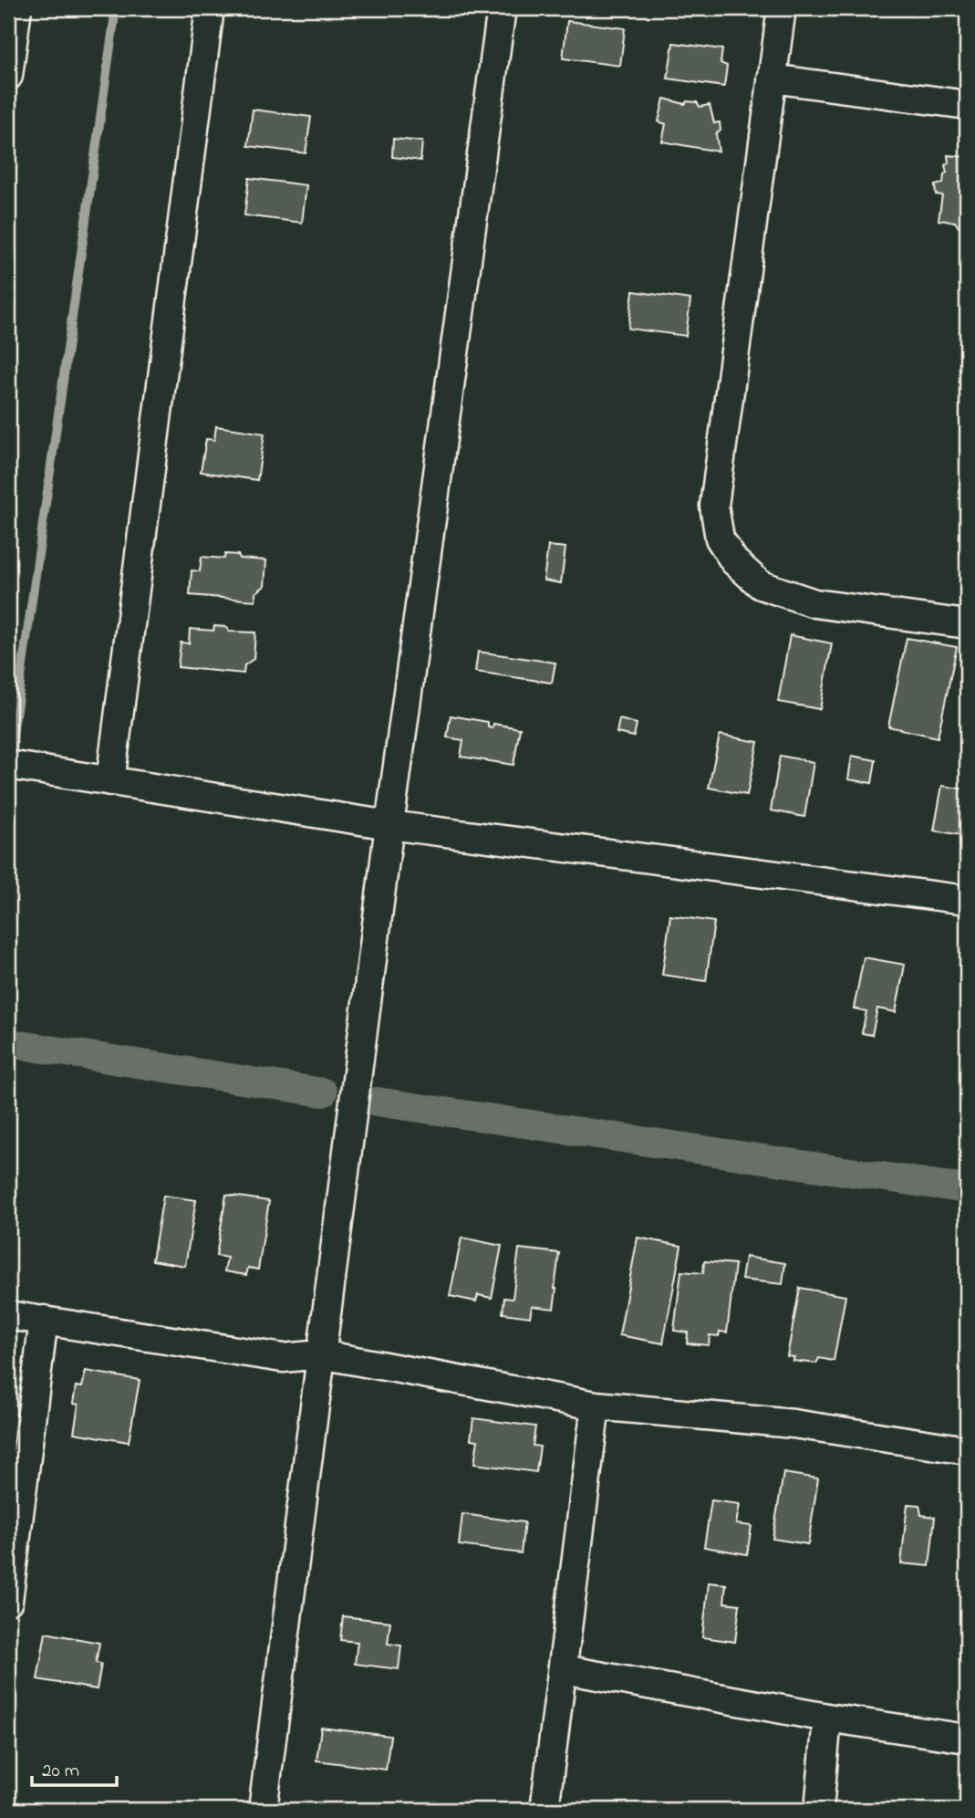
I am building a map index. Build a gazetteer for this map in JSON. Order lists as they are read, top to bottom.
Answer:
{
  "scale_bar": "20 m"
}
